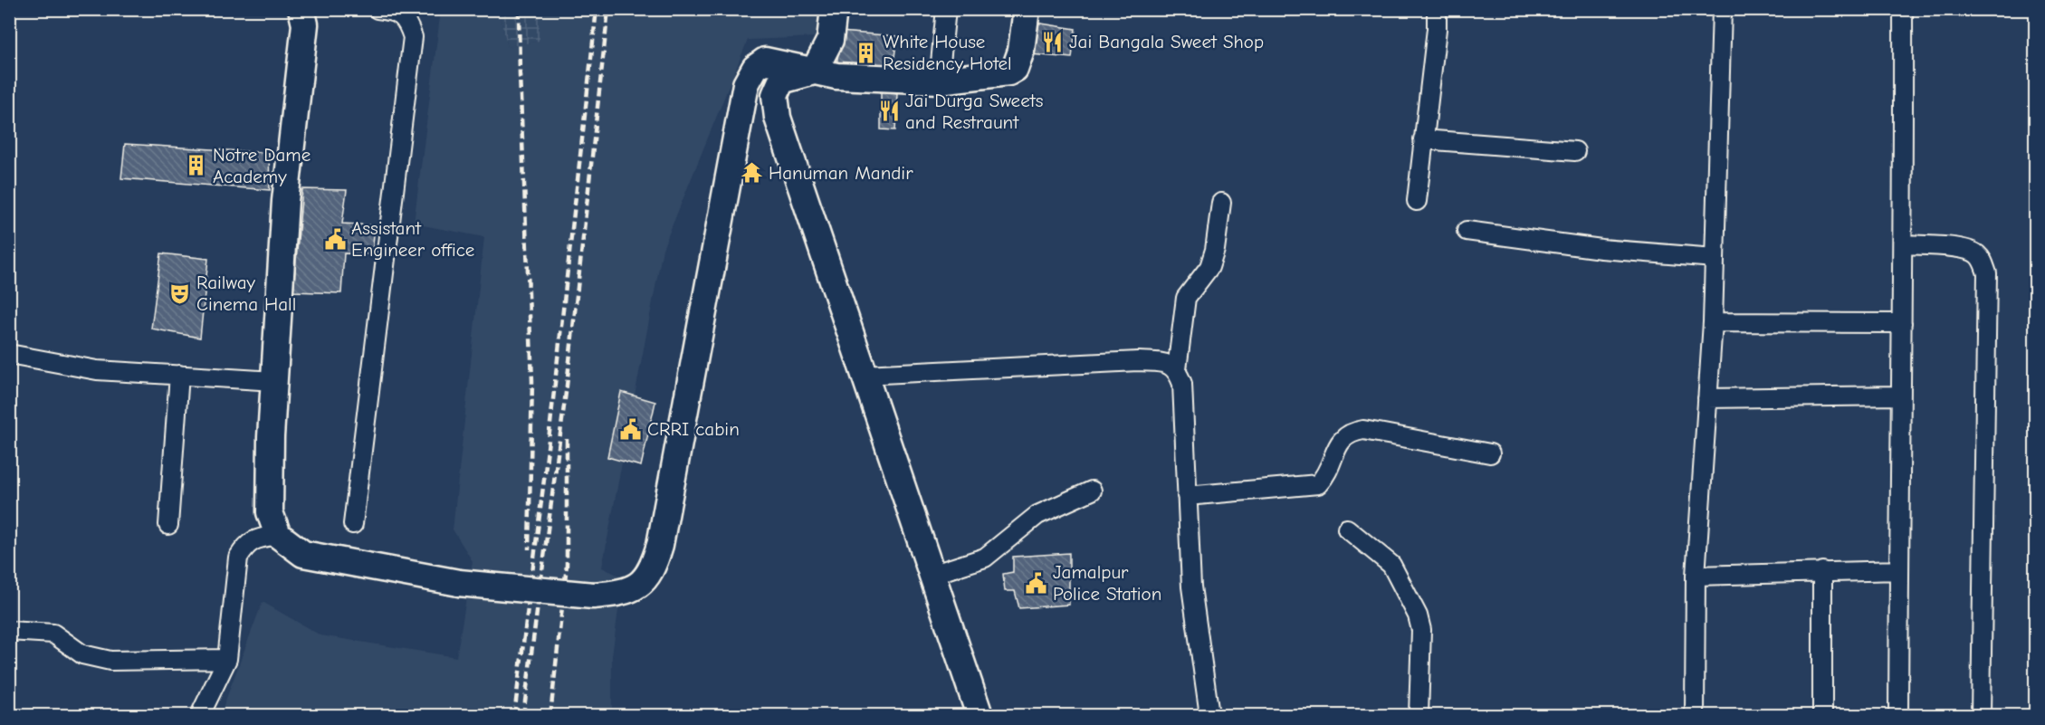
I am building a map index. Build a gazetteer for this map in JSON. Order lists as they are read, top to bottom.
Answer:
{
  "places": {
    "restaurant": ["Jai Bangala Sweet Shop", "Jai Durga Sweets and Restraunt"],
    "building": ["White House Residency Hotel", "Notre Dame Academy"],
    "temple": ["Hanuman Mandir"],
    "public building": ["Assistant Engineer office", "CRRI cabin", "Jamalpur Police Station"],
    "theatre": ["Railway Cinema Hall"]
  }
}
